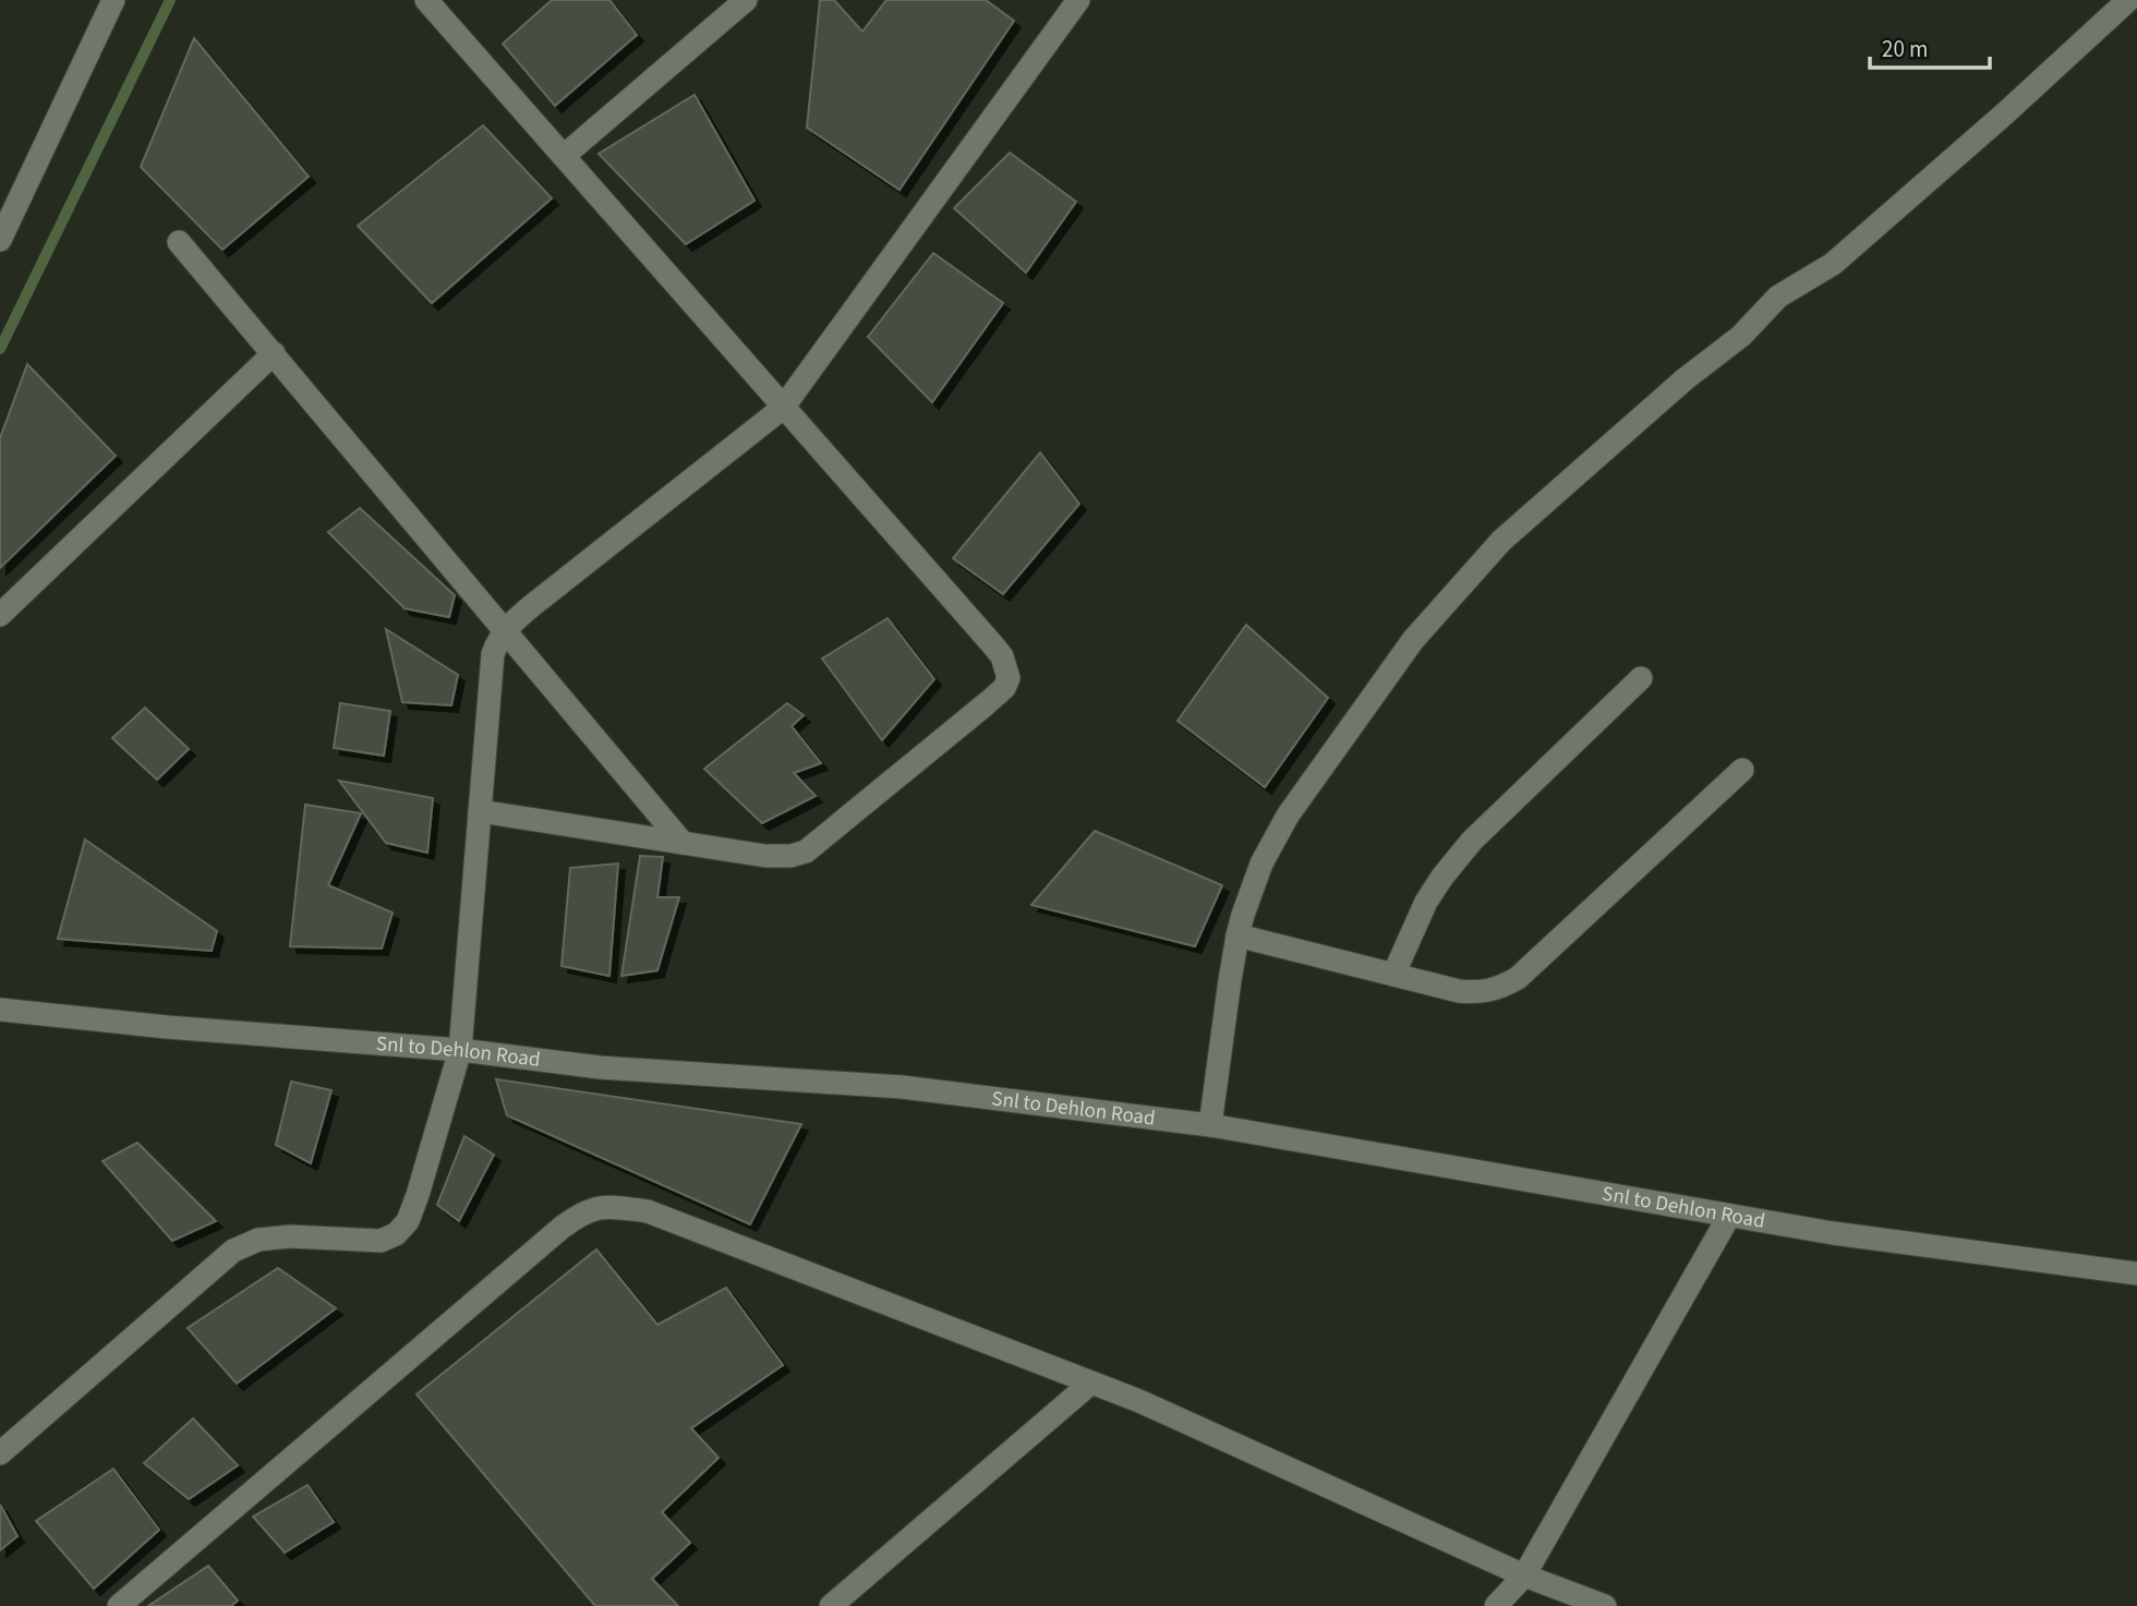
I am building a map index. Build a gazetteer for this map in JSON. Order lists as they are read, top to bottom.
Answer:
{
  "streets": {
    "street": ["Snl to Dehlon Road"]
  },
  "scale_bar": "20 m"
}
